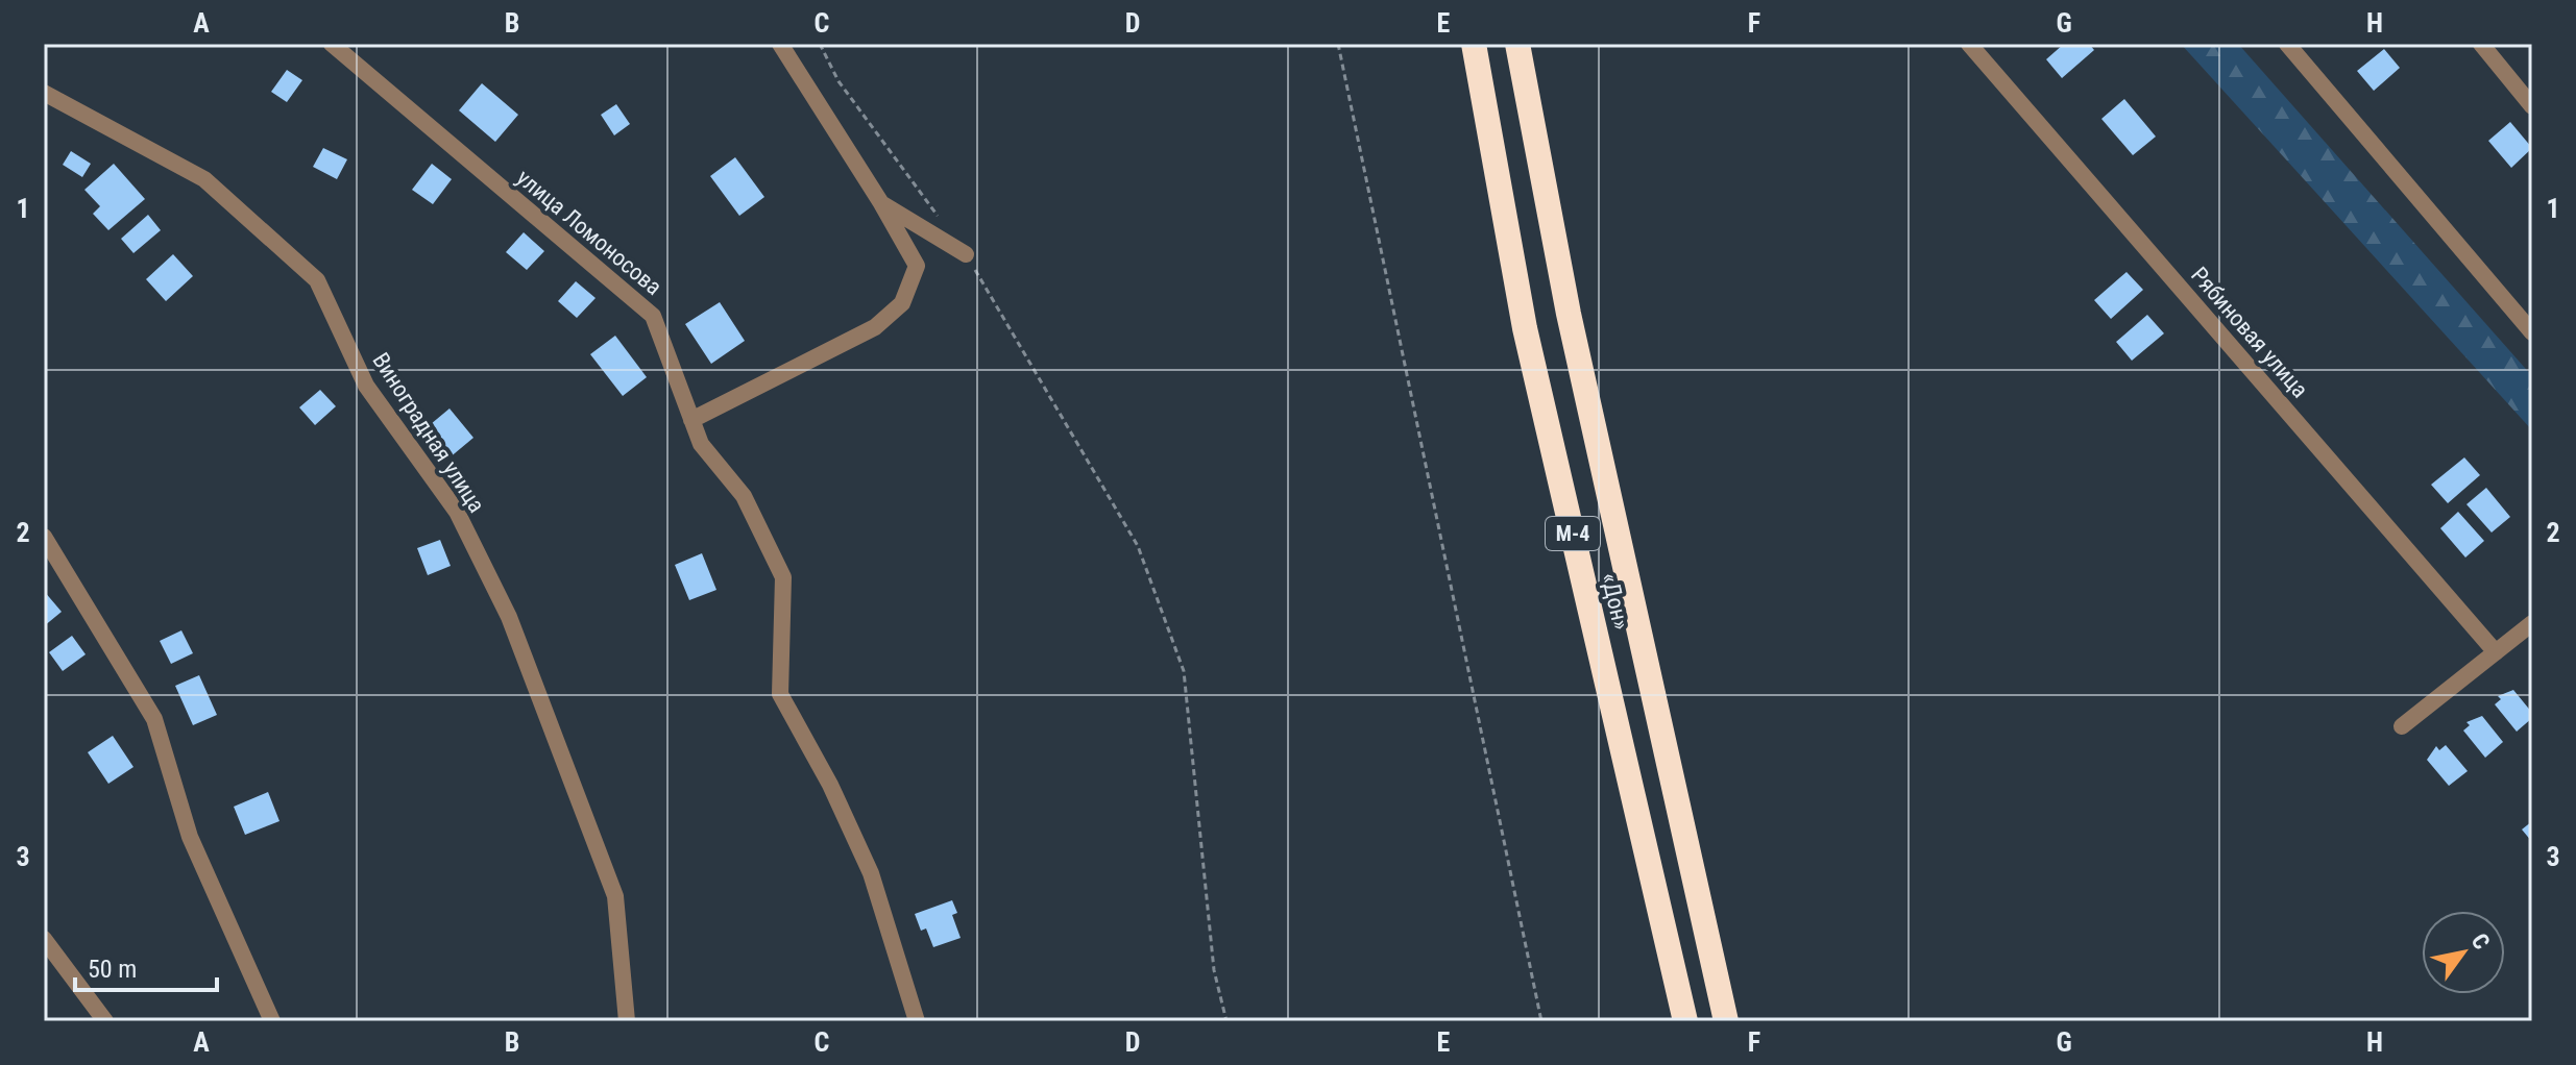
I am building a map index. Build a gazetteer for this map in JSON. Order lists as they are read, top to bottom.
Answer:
{
  "streets": {
    "highway": ["М-4", "«Дон»"],
    "street": ["улица Ломоносова", "Рябиновая улица", "Виноградная улица"]
  },
  "scale_bar": "50 m",
  "north": "top right",
  "grid": {
    "columns": [
      "A",
      "B",
      "C",
      "D",
      "E",
      "F",
      "G",
      "H"
    ],
    "rows": ["1", "2", "3"]
  }
}
